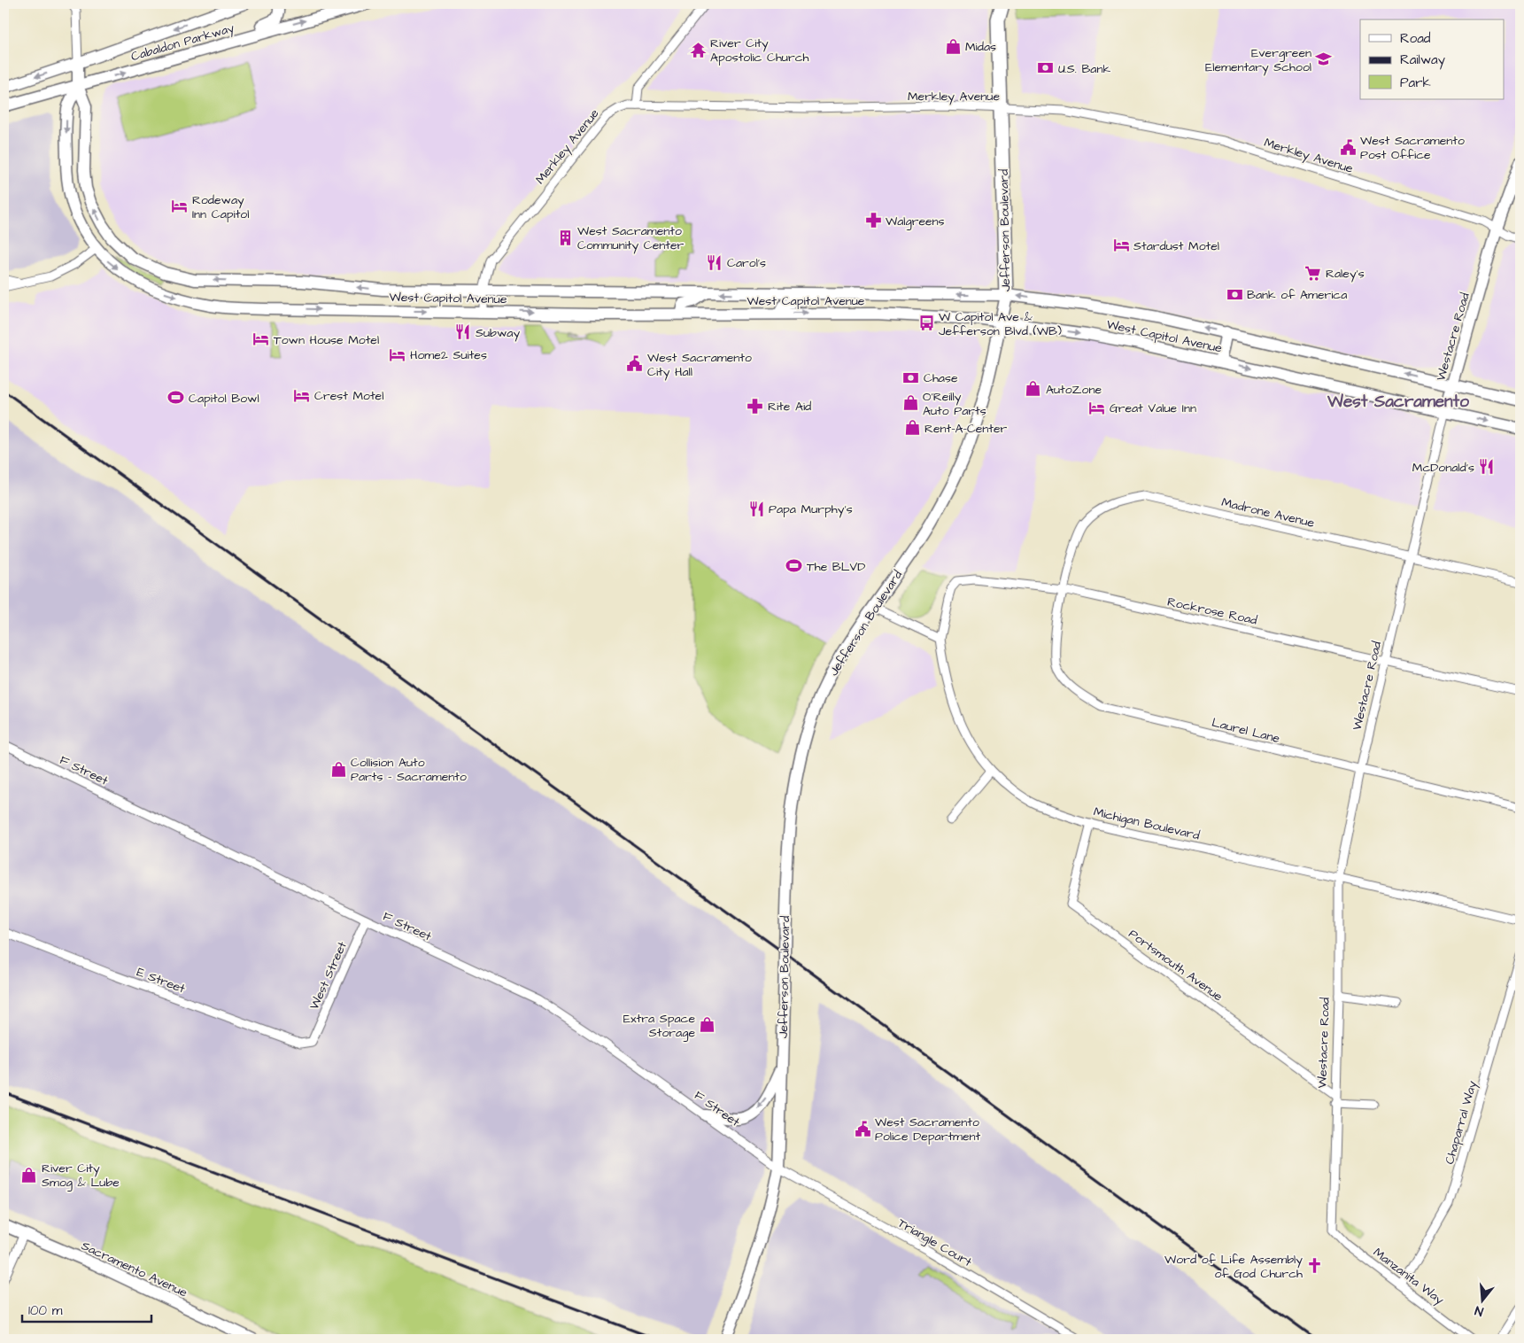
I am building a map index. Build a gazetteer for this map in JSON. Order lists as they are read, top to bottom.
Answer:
{
  "streets": {
    "main road": [
      "Cabaldon Parkway",
      "Jefferson Boulevard",
      "West Capitol Avenue",
      "Westacre Road",
      "Sacramento Avenue"
    ],
    "street": [
      "Merkley Avenue",
      "Madrone Avenue",
      "Rockrose Road",
      "Laurel Lane",
      "F Street",
      "Michigan Boulevard",
      "Portsmouth Avenue",
      "West Street",
      "E Street",
      "Chaparral Way",
      "Triangle Court",
      "Manzanita Way"
    ]
  },
  "crossings": [
    ["Cabaldon Parkway", "West Capitol Avenue"],
    ["Merkley Avenue", "Jefferson Boulevard"],
    ["Merkley Avenue", "West Capitol Avenue"],
    ["Merkley Avenue", "Westacre Road"],
    ["Jefferson Boulevard", "West Capitol Avenue"],
    ["Jefferson Boulevard", "F Street"],
    ["Jefferson Boulevard", "Triangle Court"],
    ["West Capitol Avenue", "Westacre Road"],
    ["Westacre Road", "Madrone Avenue"],
    ["Westacre Road", "Rockrose Road"],
    ["Westacre Road", "Laurel Lane"],
    ["Westacre Road", "Michigan Boulevard"],
    ["Westacre Road", "Portsmouth Avenue"],
    ["Westacre Road", "Manzanita Way"],
    ["Madrone Avenue", "Rockrose Road"],
    ["Madrone Avenue", "Laurel Lane"],
    ["Rockrose Road", "Laurel Lane"],
    ["Rockrose Road", "Michigan Boulevard"],
    ["F Street", "West Street"],
    ["F Street", "Triangle Court"],
    ["Michigan Boulevard", "Portsmouth Avenue"],
    ["West Street", "E Street"],
    ["Chaparral Way", "Manzanita Way"]
  ],
  "districts": ["West Sacramento"],
  "places": {
    "shop": [
      "Midas",
      "AutoZone",
      "O'Reilly Auto Parts",
      "Rent-A-Center",
      "Collision Auto Parts - Sacramento",
      "Extra Space Storage",
      "River City Smog & Lube"
    ],
    "temple": ["River City Apostolic Church"],
    "school or university": ["Evergreen Elementary School"],
    "bank": ["U.S. Bank", "Bank of America", "Chase"],
    "public building": ["West Sacramento Post Office", "West Sacramento City Hall", "West Sacramento Police Department"],
    "hotel": [
      "Rodeway Inn Capitol",
      "Stardust Motel",
      "Town House Motel",
      "Home2 Suites",
      "Crest Motel",
      "Great Value Inn"
    ],
    "pharmacy": ["Walgreens", "Rite Aid"],
    "building": ["West Sacramento Community Center"],
    "restaurant": [
      "Carol's",
      "Subway",
      "McDonald's",
      "Papa Murphy's"
    ],
    "supermarket": ["Raley's"],
    "bus stop": ["W Capitol Ave & Jefferson Blvd (WB)"],
    "sports": ["Capitol Bowl", "The BLVD"],
    "church": ["Word of Life Assembly of God Church"]
  },
  "legend": ["Road", "Railway", "Park"],
  "scale_bar": "100 m",
  "north": "bottom"
}
